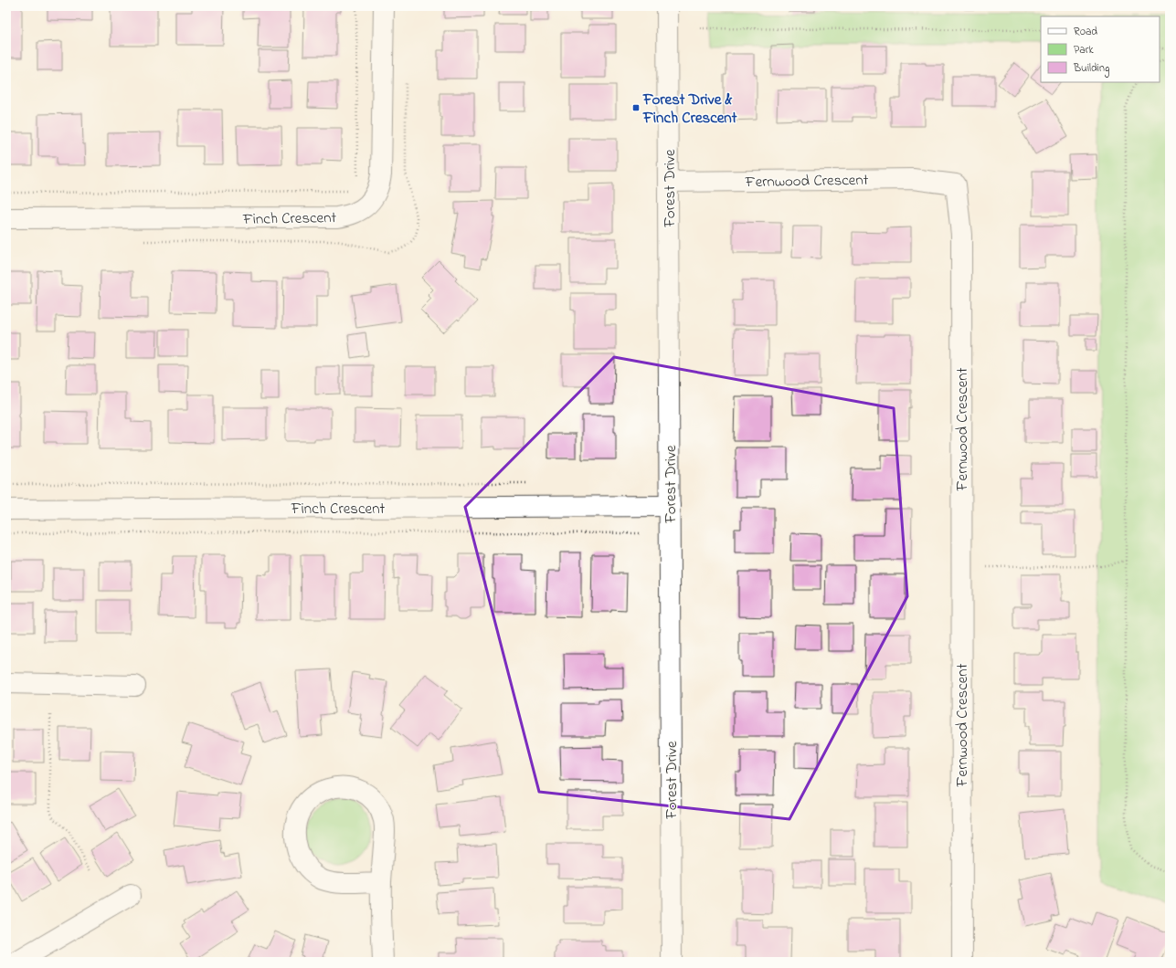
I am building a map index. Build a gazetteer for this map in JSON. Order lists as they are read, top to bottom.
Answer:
{
  "streets": {
    "street": ["Fernwood Crescent", "Forest Drive", "Finch Crescent"]
  },
  "crossings": [
    ["Fernwood Crescent", "Forest Drive"],
    ["Forest Drive", "Finch Crescent"]
  ],
  "places": {
    "transit": ["Forest Drive & Finch Crescent"]
  },
  "legend": ["Road", "Park", "Building"]
}
